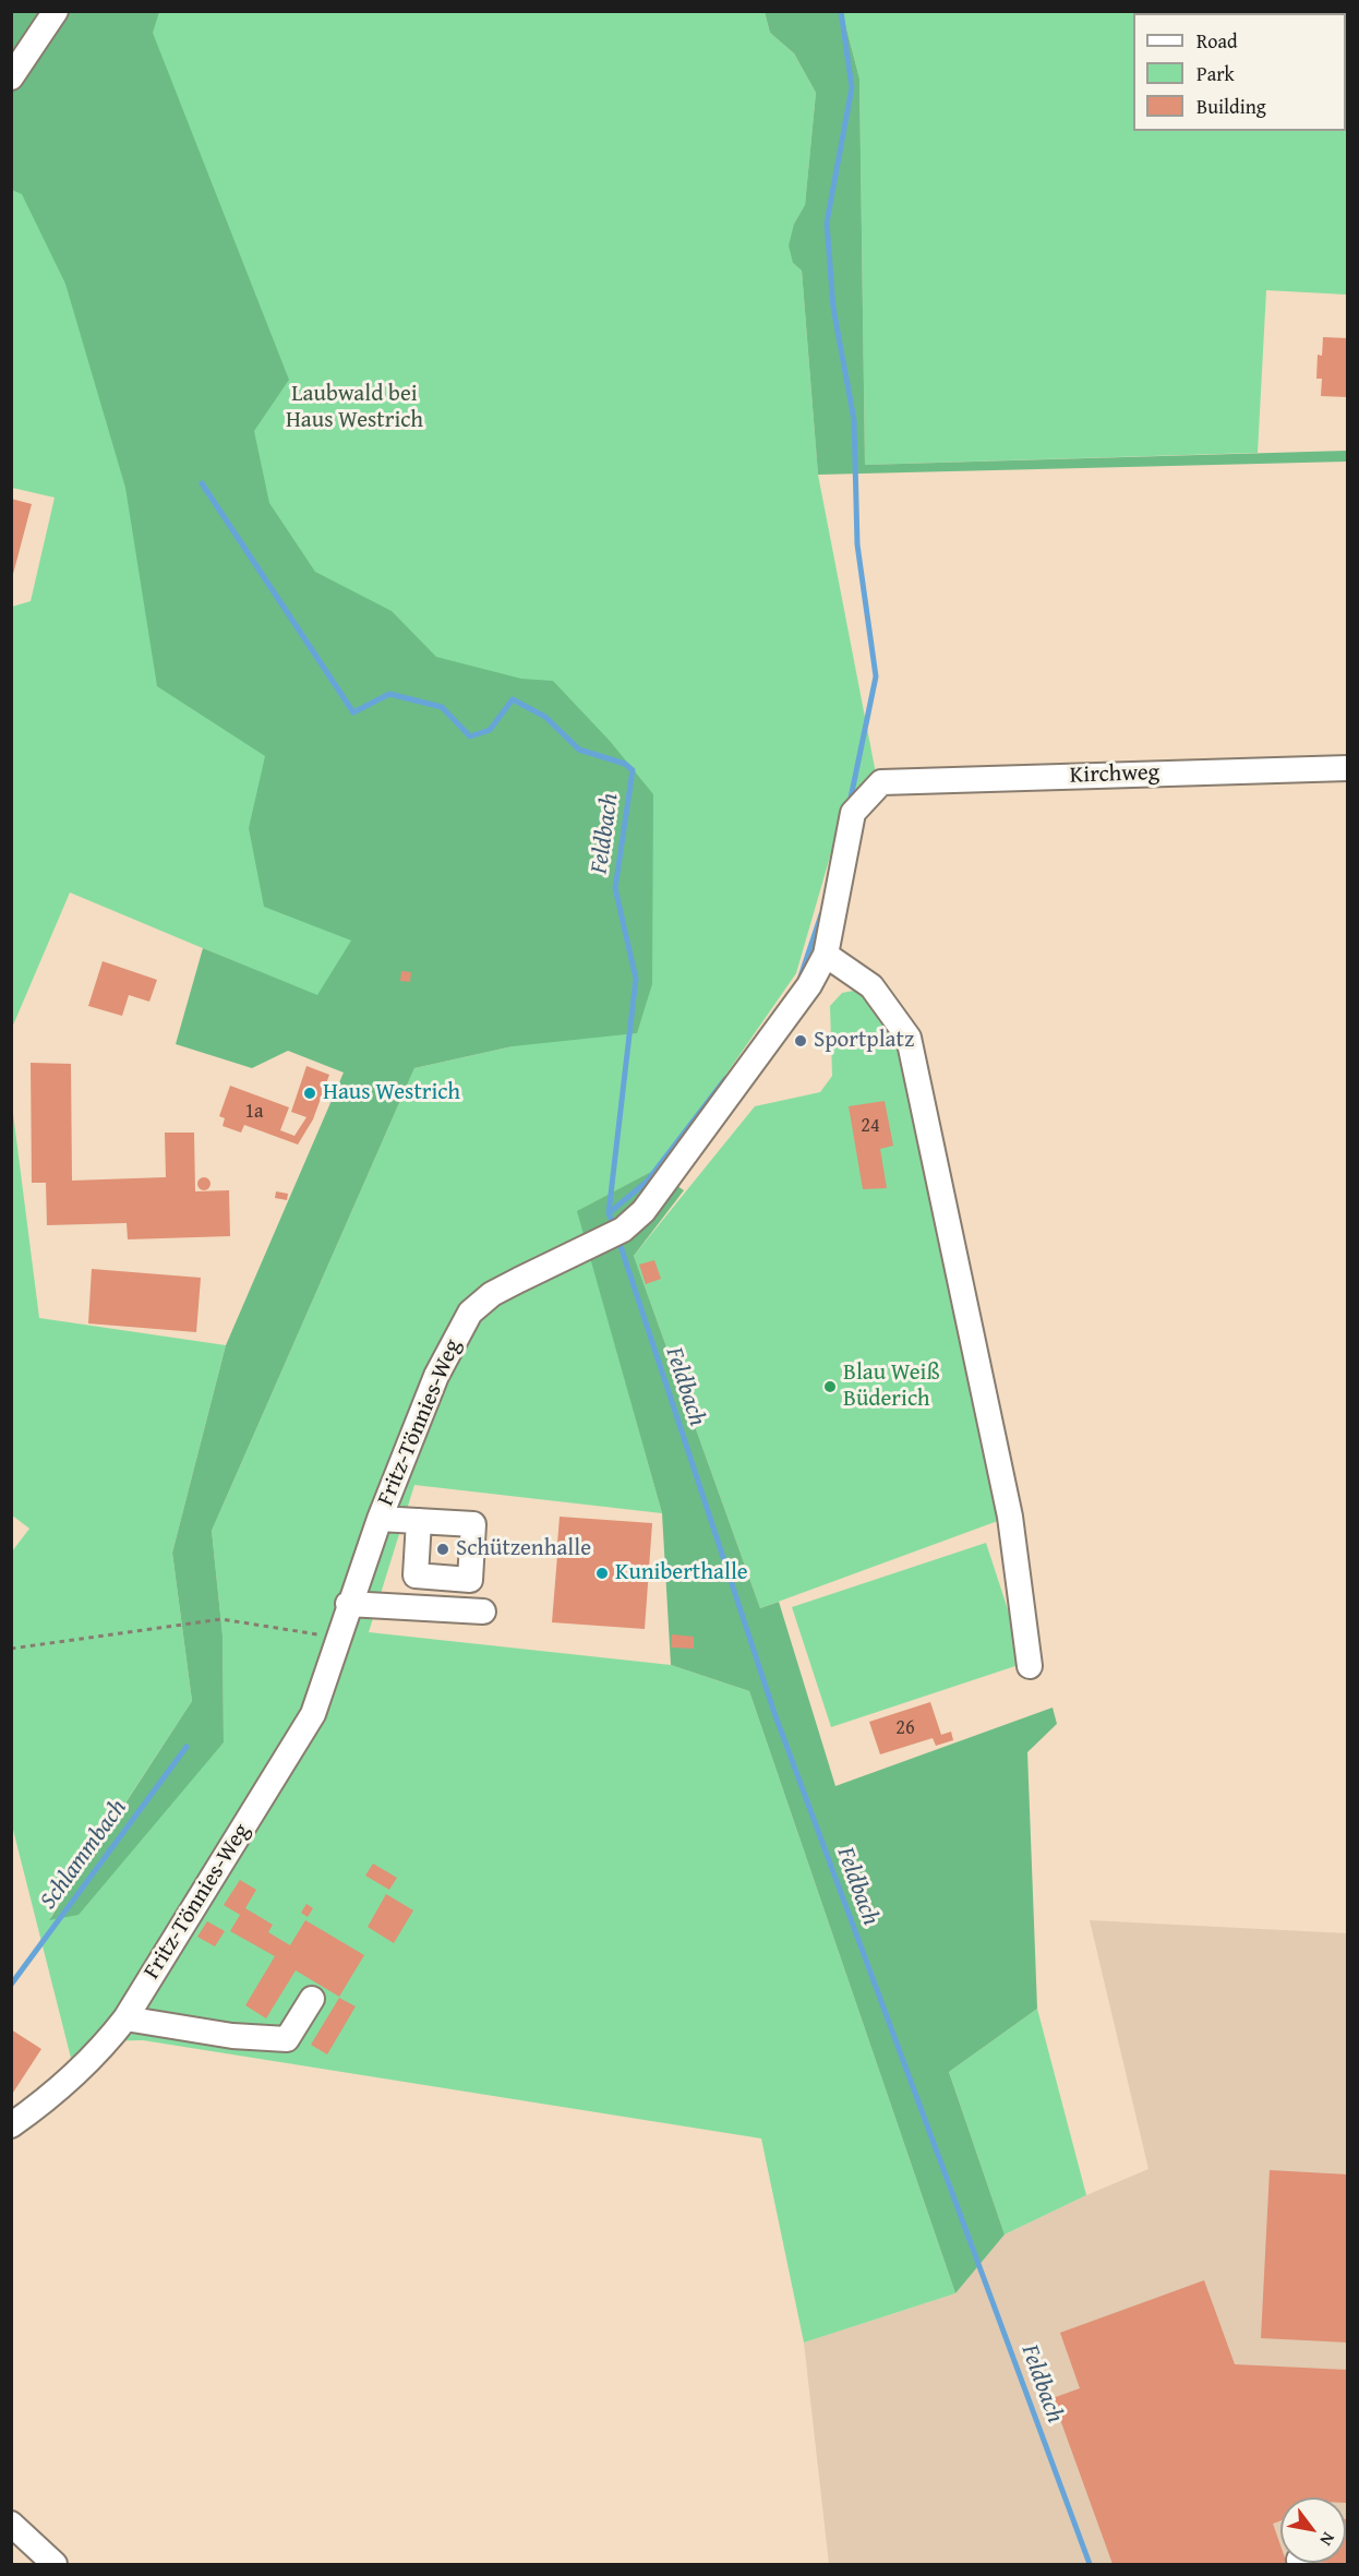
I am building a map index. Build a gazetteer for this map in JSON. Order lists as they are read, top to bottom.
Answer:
{
  "streets": {
    "street": ["Kirchweg", "Fritz-Tönnies-Weg"]
  },
  "crossings": [
    ["Kirchweg", "Fritz-Tönnies-Weg"]
  ],
  "water": ["Feldbach", "Schlammbach"],
  "parks": ["Laubwald bei Haus Westrich"],
  "places": [
    "Sportplatz",
    "Haus Westrich",
    "Blau Weiß Büderich",
    "Schützenhalle",
    "Kuniberthalle"
  ],
  "house_numbers": ["1a", "24", "26"],
  "legend": ["Road", "Park", "Building"],
  "north": "bottom right"
}
